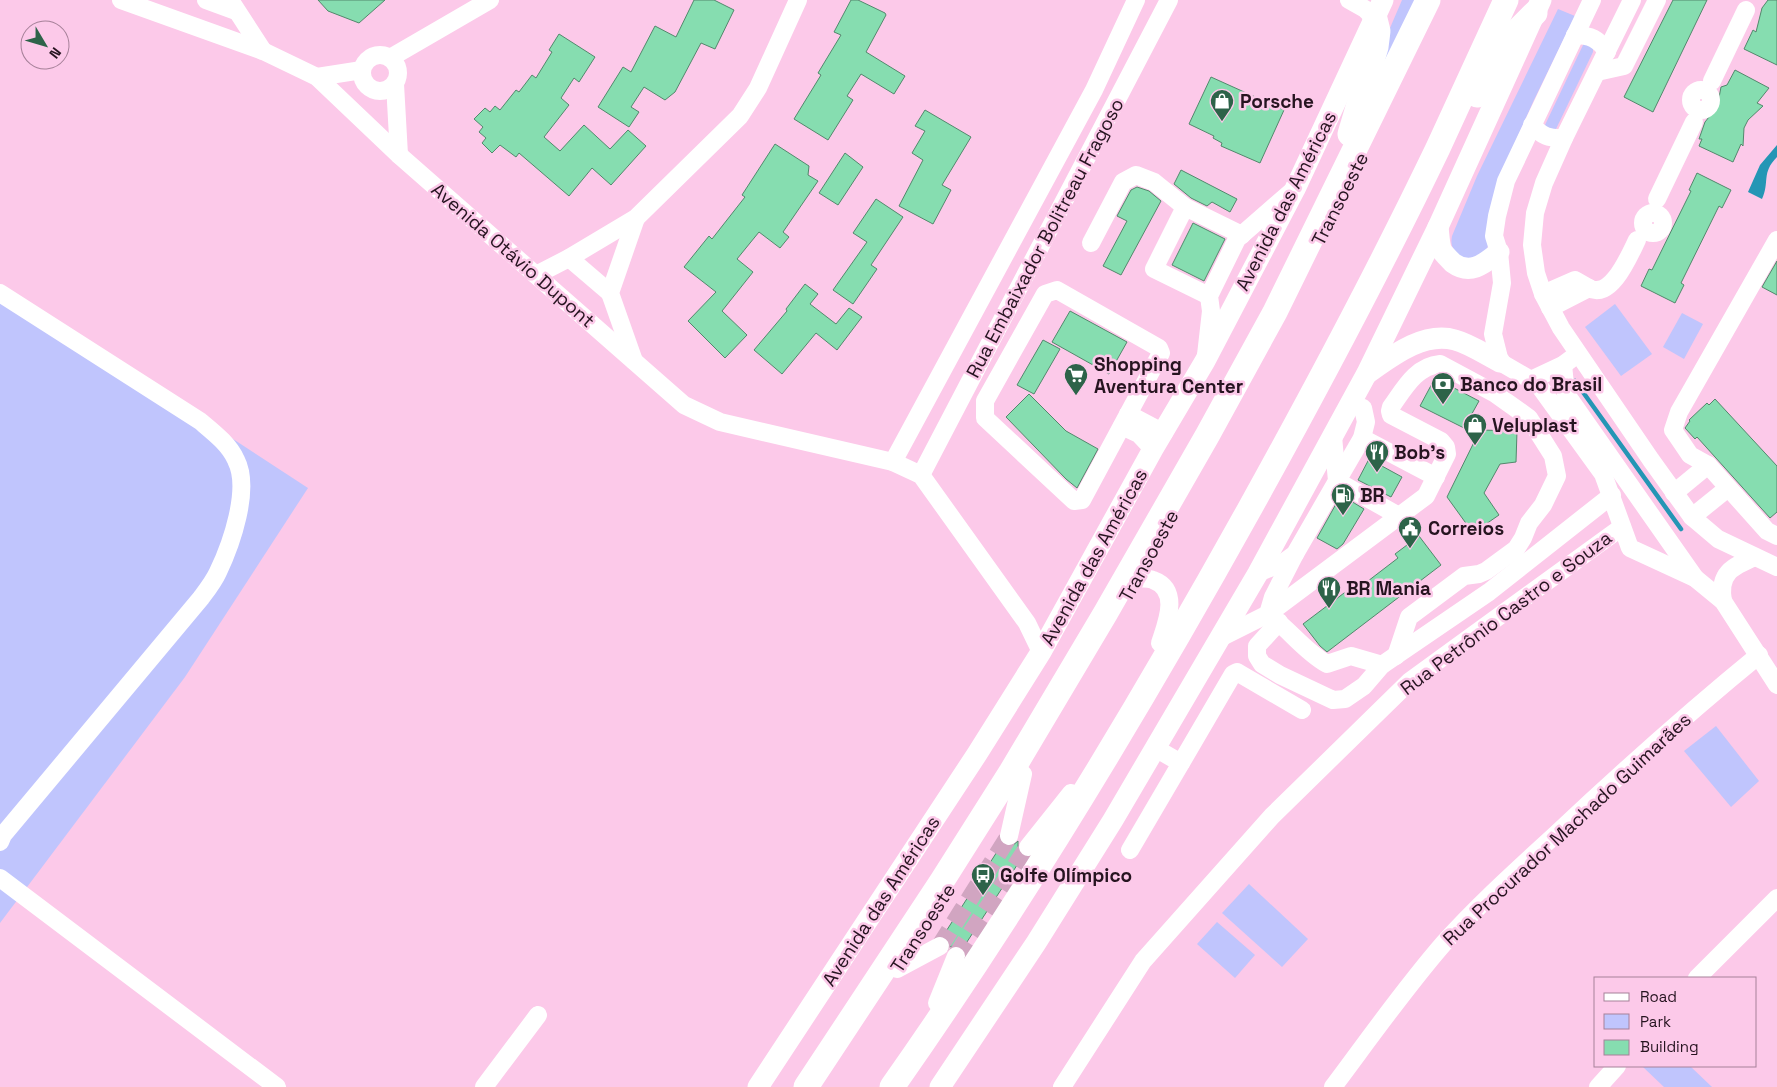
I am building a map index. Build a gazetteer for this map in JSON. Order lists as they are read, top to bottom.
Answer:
{
  "streets": {
    "highway": ["Avenida das Américas"],
    "street": [
      "Transoeste",
      "Rua Embaixador Bolitreau Fragoso",
      "Avenida Otávio Dupont",
      "Rua Petrônio Castro e Souza",
      "Rua Procurador Machado Guimarães"
    ]
  },
  "crossings": [
    ["Rua Embaixador Bolitreau Fragoso", "Avenida Otávio Dupont"]
  ],
  "places": {
    "shop": ["Porsche", "Veluplast"],
    "supermarket": ["Shopping Aventura Center"],
    "bank": ["Banco do Brasil"],
    "restaurant": ["Bob's", "BR Mania"],
    "fuel station": ["BR"],
    "public building": ["Correios"],
    "bus stop": ["Golfe Olímpico"]
  },
  "legend": ["Road", "Park", "Building"],
  "north": "bottom right"
}
